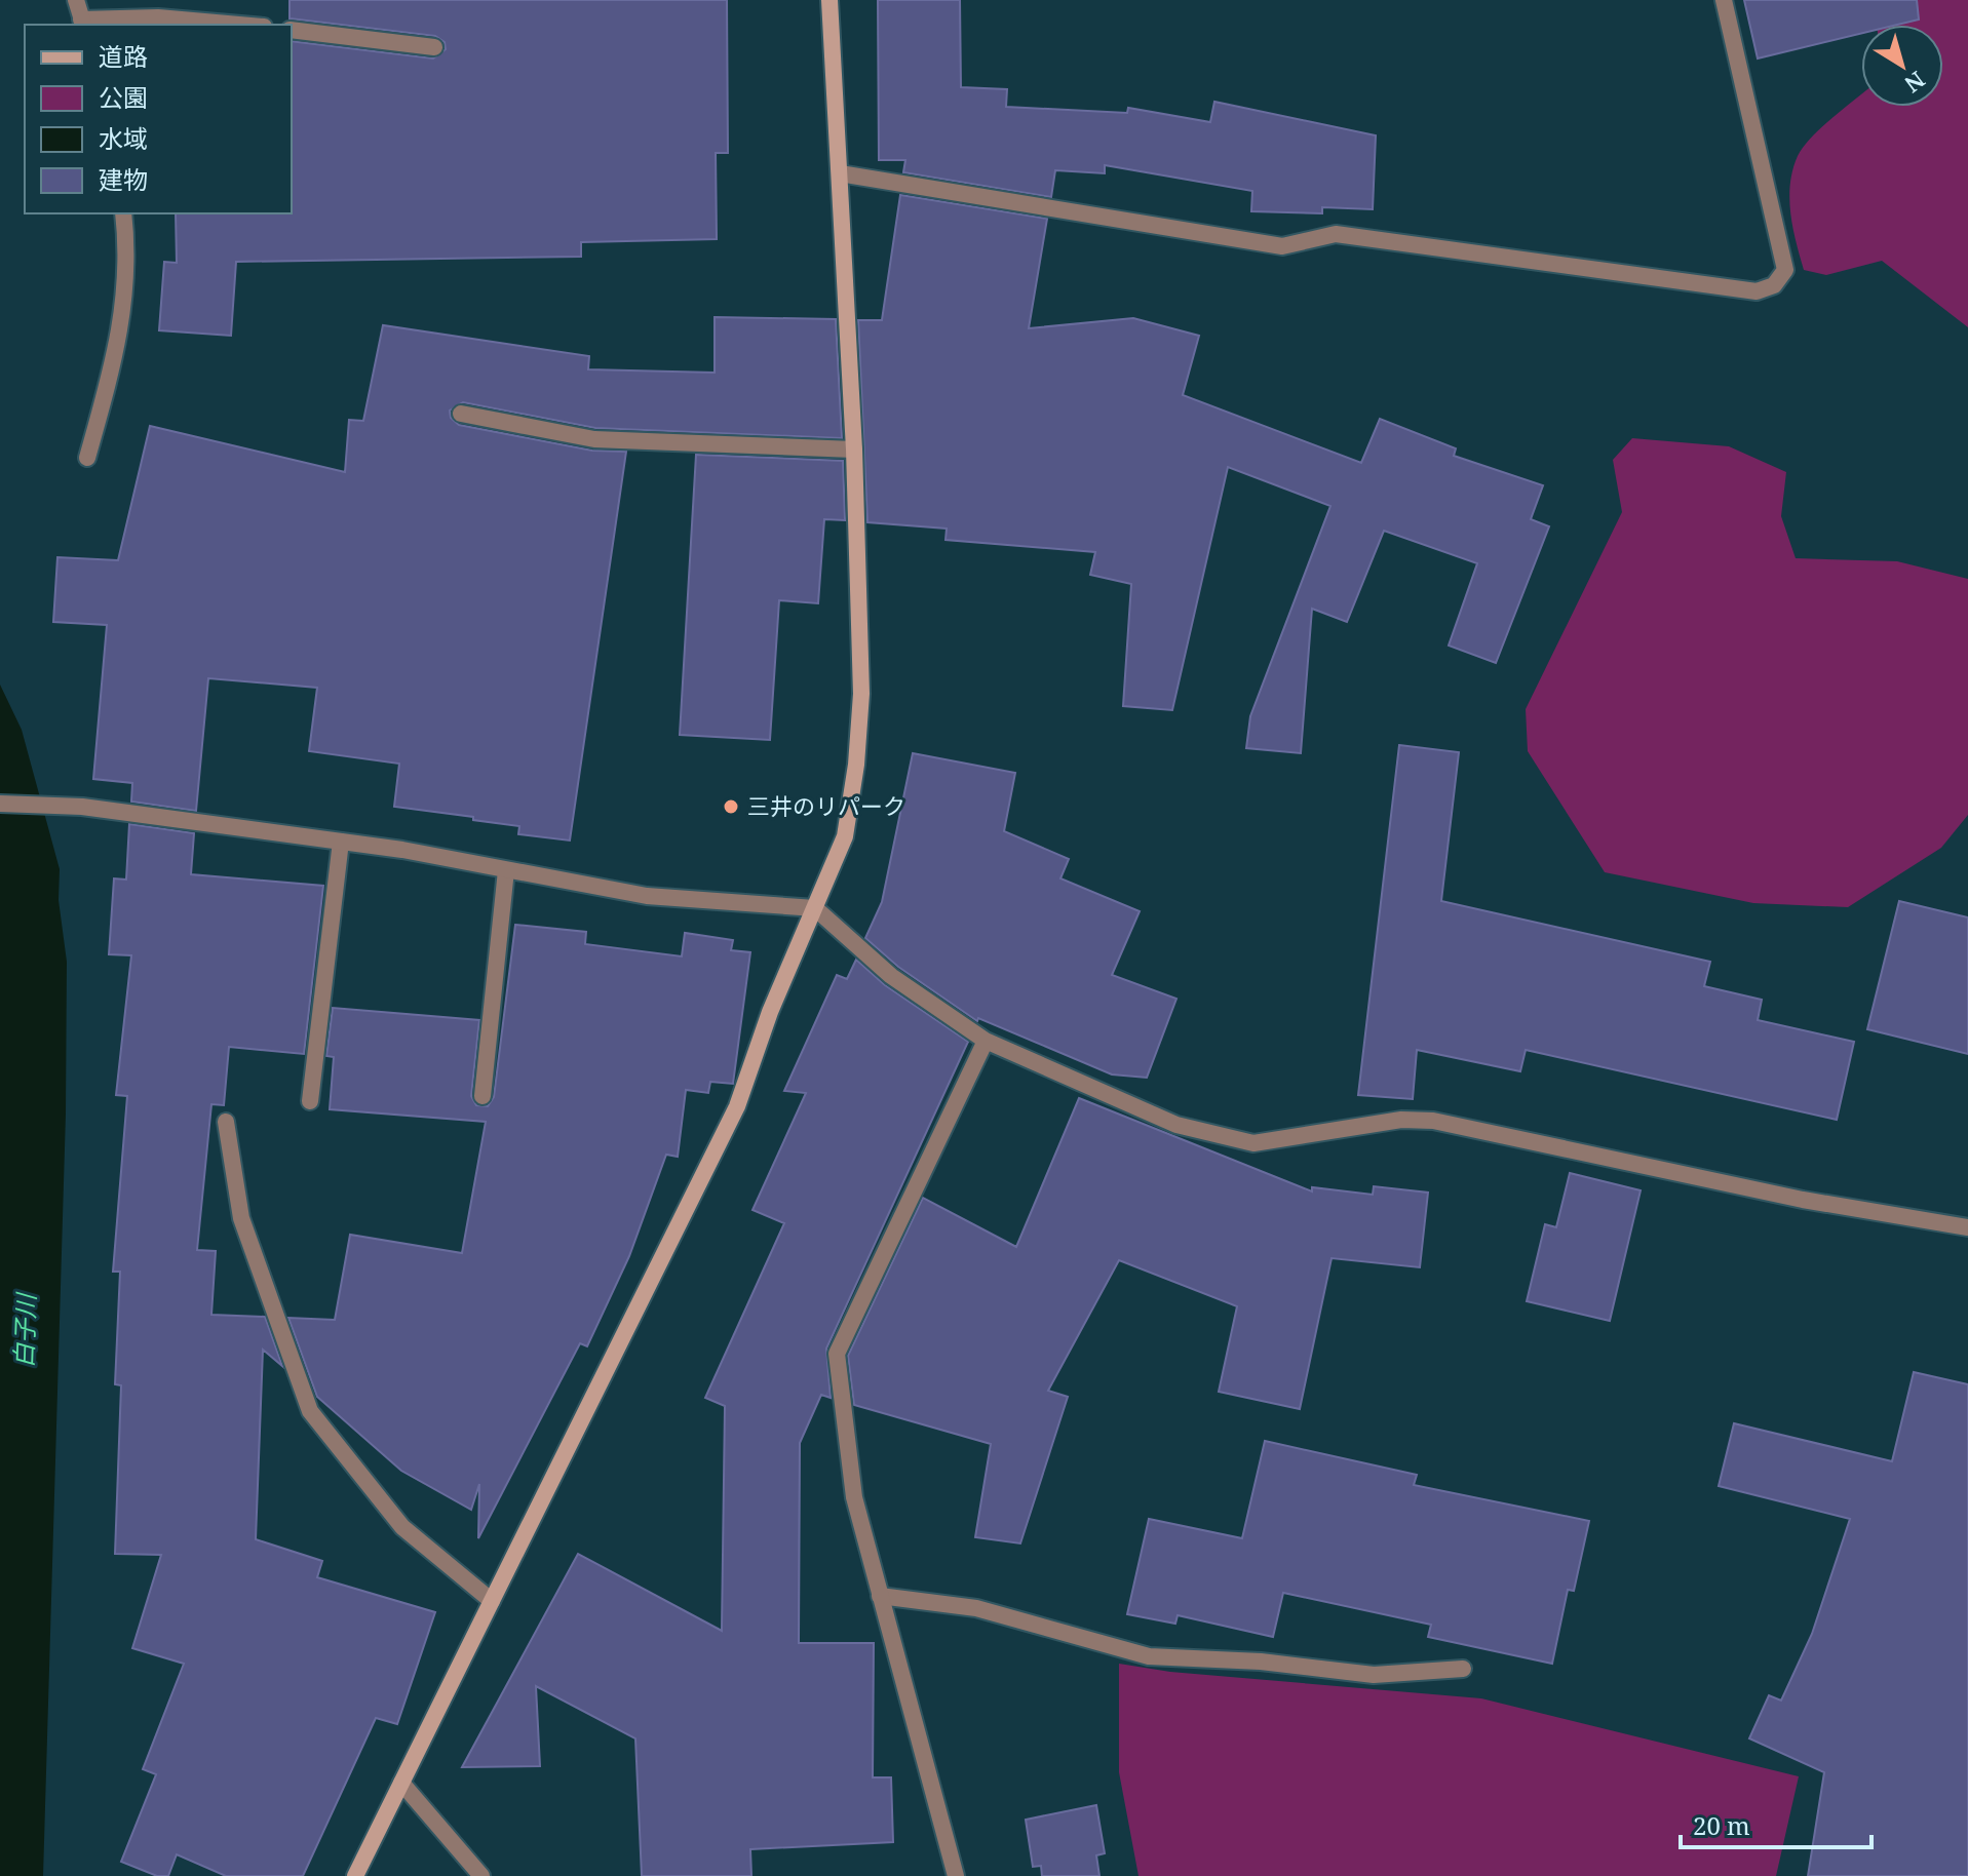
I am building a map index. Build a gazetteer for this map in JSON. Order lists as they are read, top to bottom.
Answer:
{
  "water": ["白子川"],
  "places": ["三井のリパーク"],
  "legend": [
    "道路",
    "公園",
    "水域",
    "建物"
  ],
  "scale_bar": "20 m",
  "north": "bottom right"
}
